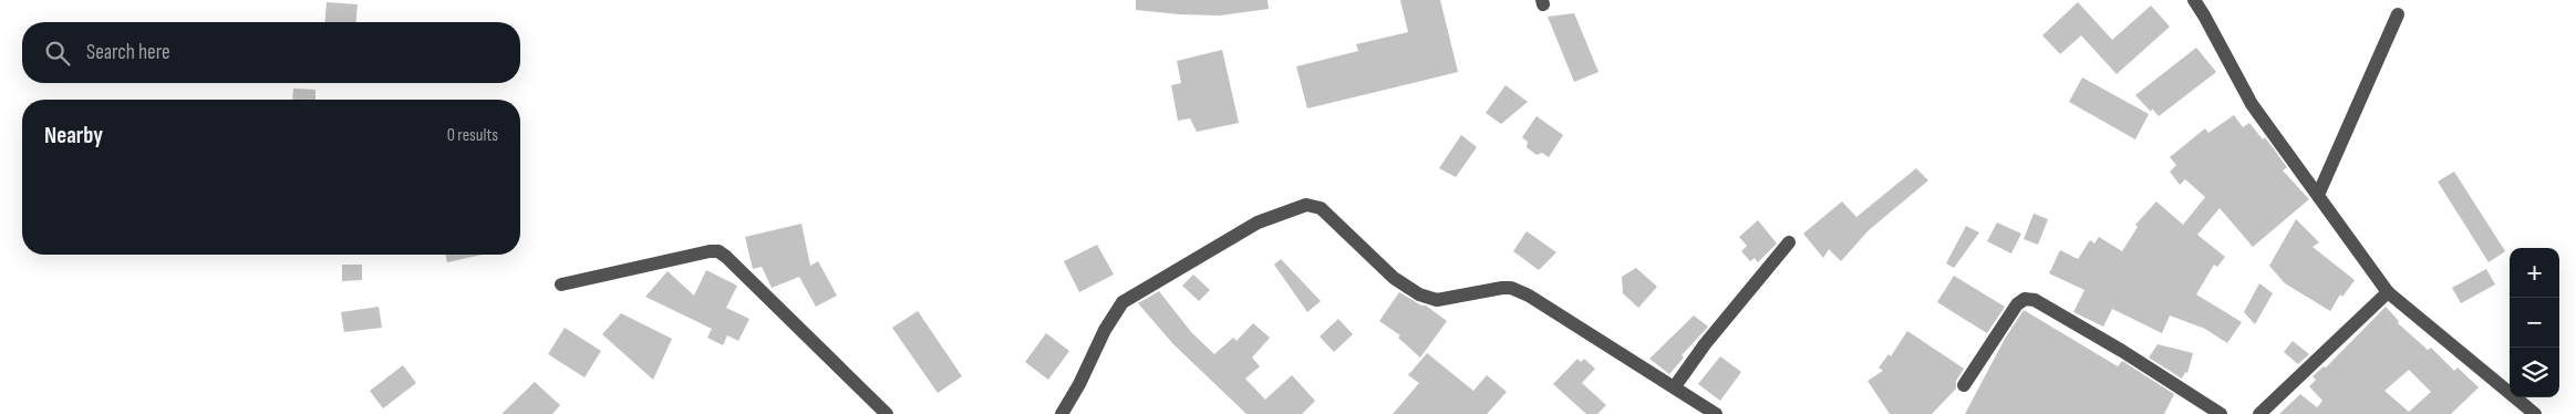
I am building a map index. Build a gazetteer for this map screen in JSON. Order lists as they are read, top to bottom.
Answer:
{
  "page": {
    "search": "Search here",
    "heading": ["Nearby", "0 results"],
    "map_buttons": ["+", "−"]
  }
}
